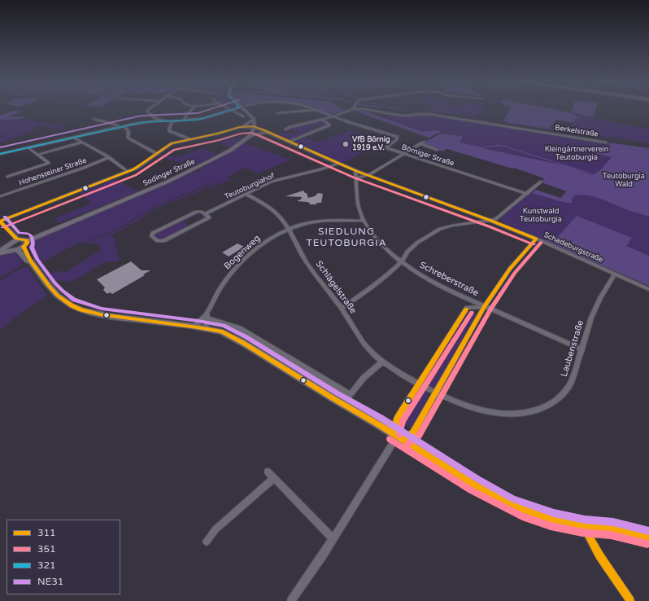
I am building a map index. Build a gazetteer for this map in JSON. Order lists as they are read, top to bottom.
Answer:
{
  "streets": {
    "main road": ["Sodinger Straße"],
    "street": [
      "Berkelstraße",
      "Börniger Straße",
      "Hohensteiner Straße",
      "Teutoburgiahof",
      "Schadeburgstraße",
      "Bogenweg",
      "Schreberstraße",
      "Schlägelstraße",
      "Laubenstraße"
    ]
  },
  "crossings": [
    ["Berkelstraße", "Börniger Straße"],
    ["Sodinger Straße", "Schadeburgstraße"],
    ["Teutoburgiahof", "Schadeburgstraße"],
    ["Teutoburgiahof", "Schlägelstraße"],
    ["Schadeburgstraße", "Schreberstraße"],
    ["Schadeburgstraße", "Laubenstraße"],
    ["Bogenweg", "Schreberstraße"],
    ["Bogenweg", "Schlägelstraße"],
    ["Schreberstraße", "Laubenstraße"],
    ["Schlägelstraße", "Laubenstraße"]
  ],
  "districts": ["SIEDLUNG TEUTOBURGIA"],
  "parks": ["Kleingärtnerverein Teutoburgia", "Teutoburgia Wald", "Kunstwald Teutoburgia"],
  "places": ["VfB Börnig 1919 e.V."],
  "lines": [
    "transit line 321",
    "transit line NE31",
    "transit line 311",
    "transit line 351"
  ],
  "legend": [
    "311",
    "351",
    "321",
    "NE31"
  ]
}
